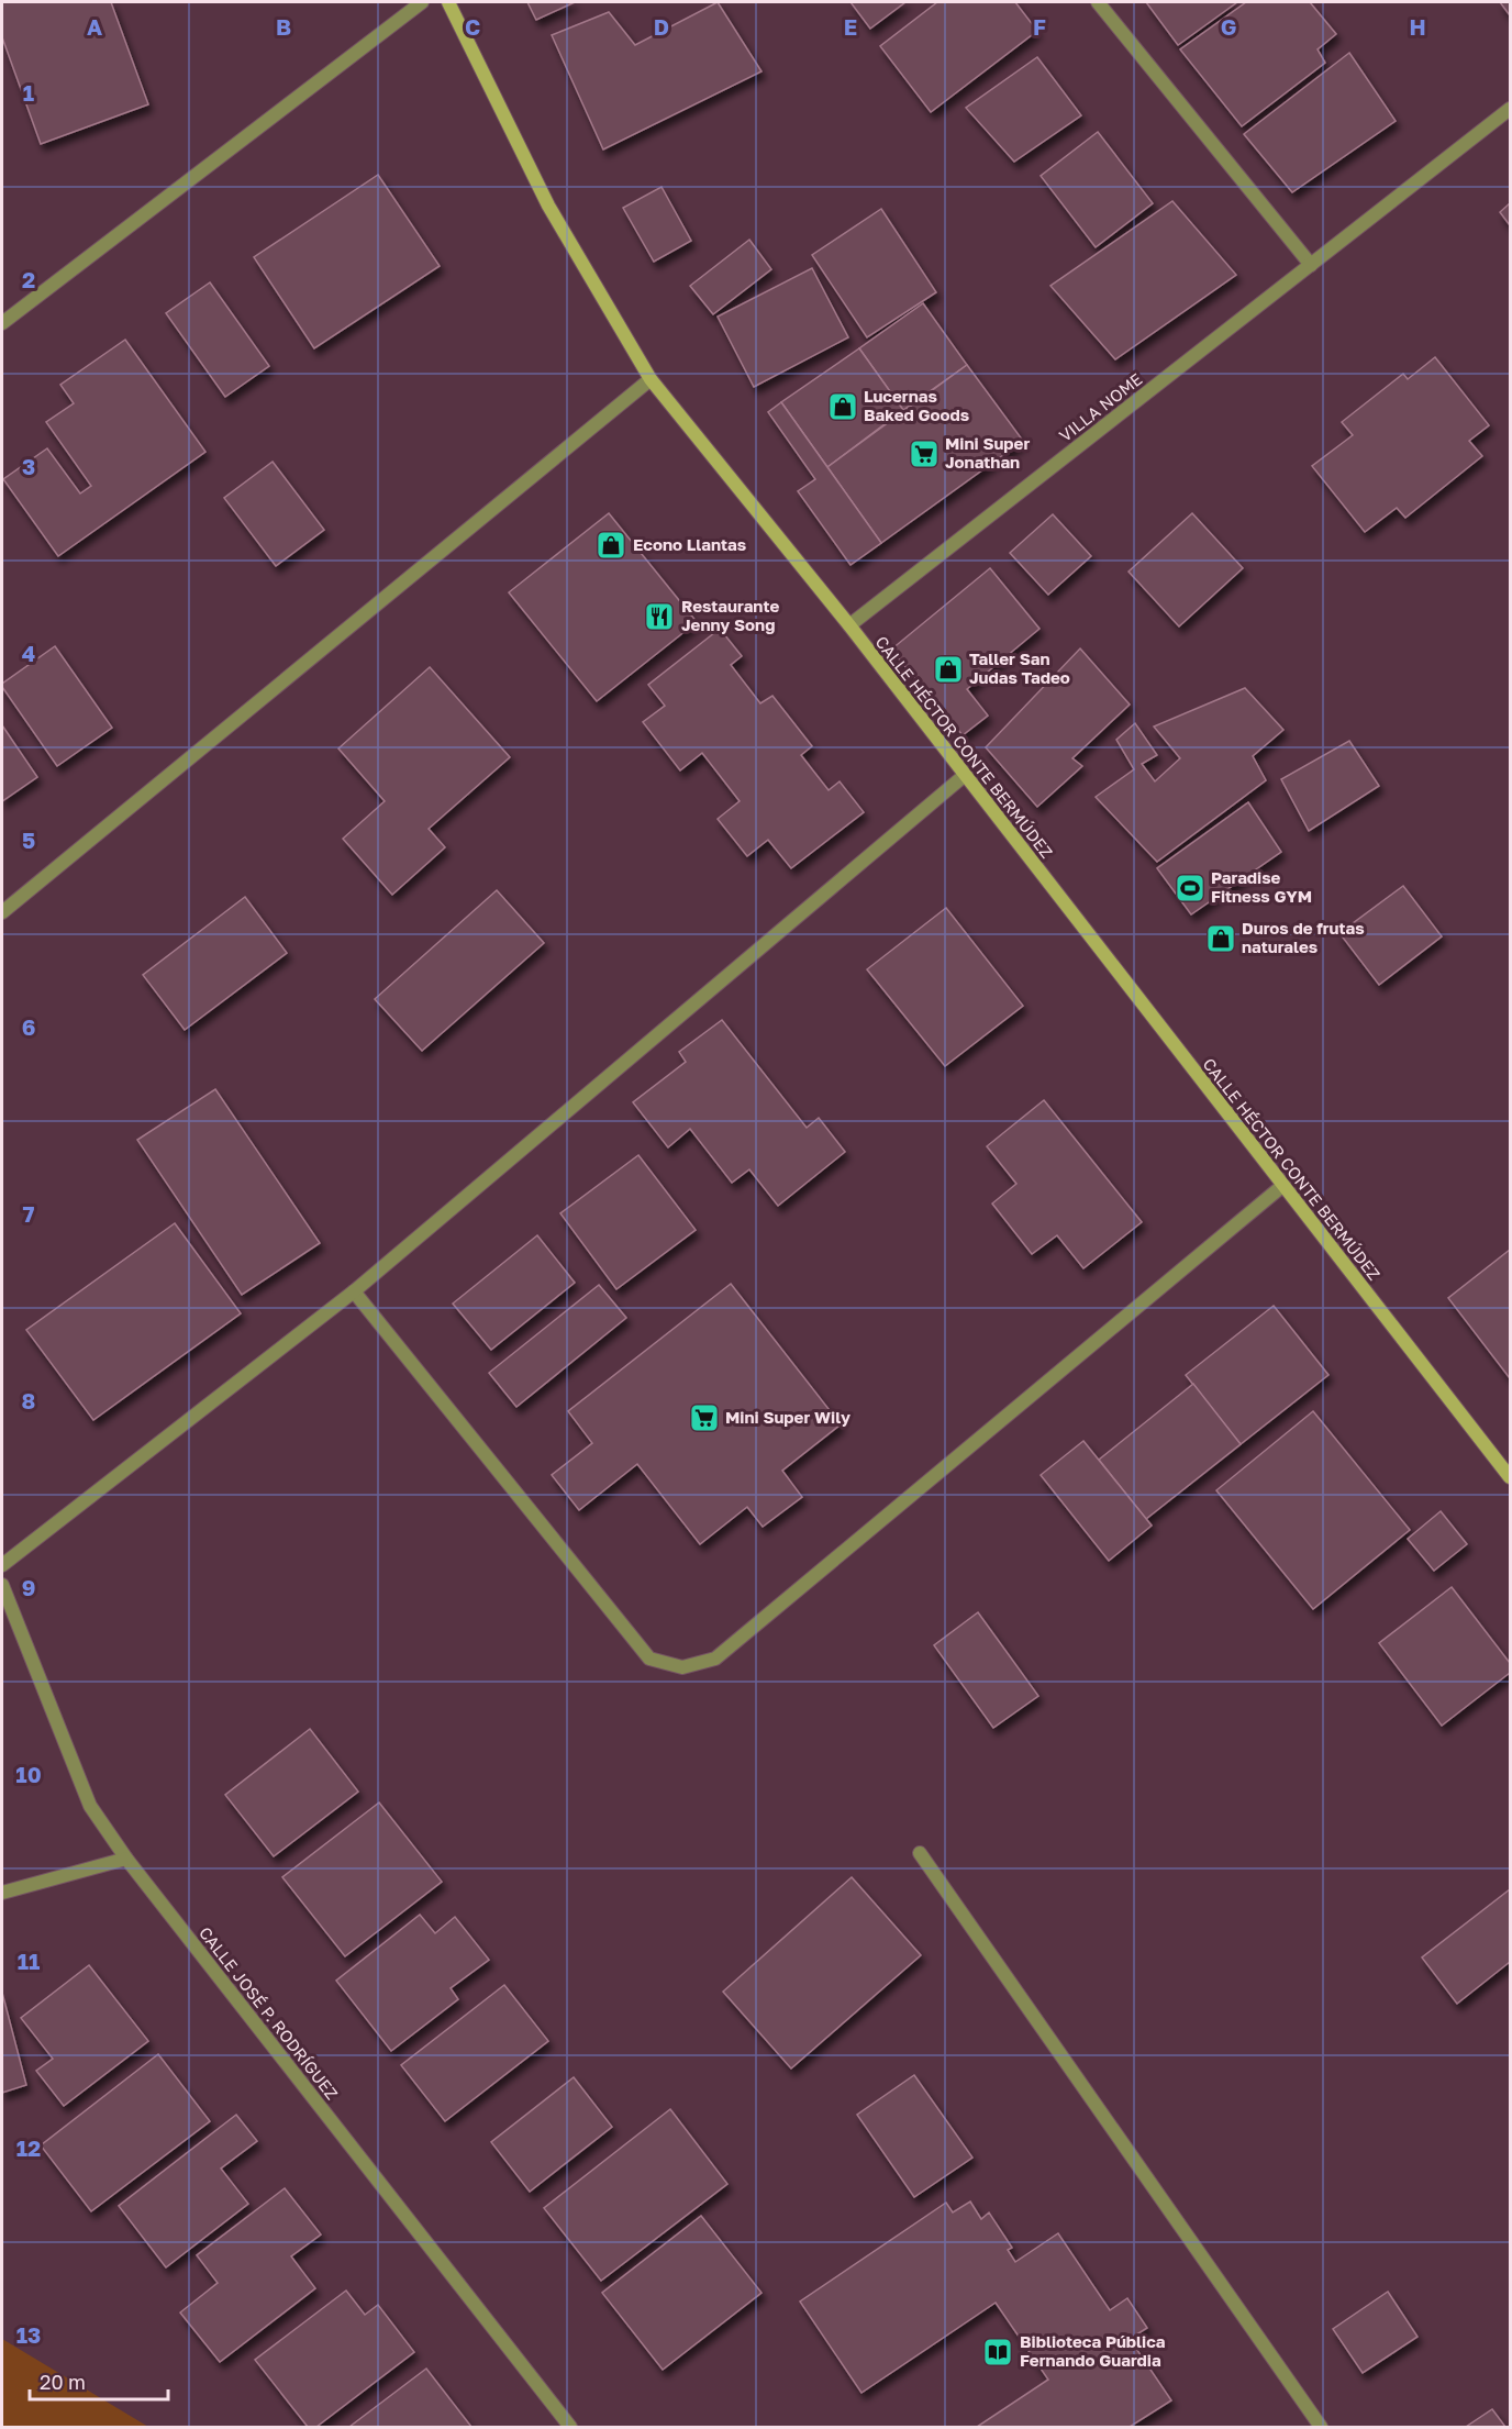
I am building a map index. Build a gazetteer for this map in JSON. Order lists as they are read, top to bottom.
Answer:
{
  "streets": {
    "street": ["VILLA NOME", "CALLE HÉCTOR CONTE BERMÚDEZ", "CALLE JOSÉ P. RODRÍGUEZ"]
  },
  "crossings": [
    ["VILLA NOME", "CALLE HÉCTOR CONTE BERMÚDEZ"]
  ],
  "places": {
    "shop": [
      "Lucernas Baked Goods",
      "Econo Llantas",
      "Taller San Judas Tadeo",
      "Duros de frutas naturales"
    ],
    "supermarket": ["Mini Super Jonathan", "Mini Super Wily"],
    "restaurant": ["Restaurante Jenny Song"],
    "sports": ["Paradise Fitness GYM"],
    "library": ["Biblioteca Pública Fernando Guardia"]
  },
  "scale_bar": "20 m",
  "grid": {
    "columns": [
      "A",
      "B",
      "C",
      "D",
      "E",
      "F",
      "G",
      "H"
    ],
    "rows": [
      "1",
      "2",
      "3",
      "4",
      "5",
      "6",
      "7",
      "8",
      "9",
      "10",
      "11",
      "12",
      "13"
    ]
  }
}
